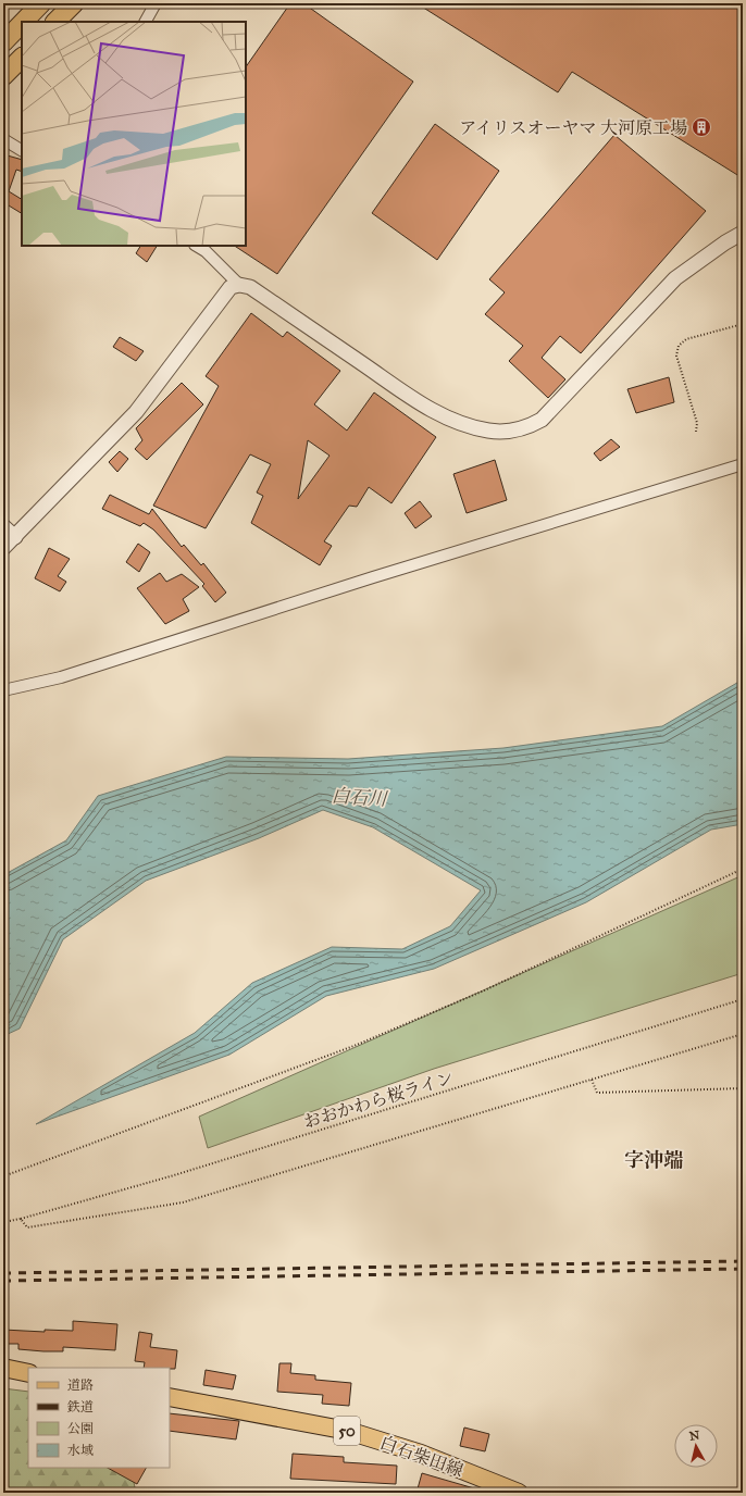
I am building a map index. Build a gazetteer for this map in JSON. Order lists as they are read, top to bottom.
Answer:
{
  "streets": {
    "main road": ["50", "白石柴田線"],
    "path": ["おおかわら桜ライン"]
  },
  "districts": ["字沖端"],
  "water": ["白石川"],
  "places": {
    "building": ["アイリスオーヤマ 大河原工場"]
  },
  "legend": [
    "道路",
    "鉄道",
    "公園",
    "水域"
  ],
  "north": "top"
}
